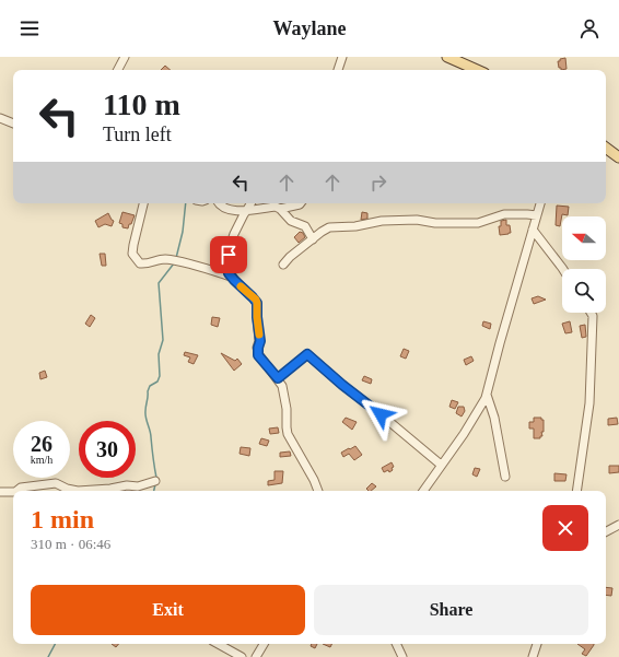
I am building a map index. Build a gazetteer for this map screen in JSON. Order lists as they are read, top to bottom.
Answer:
{
  "north": "left",
  "page": {
    "header": "Waylane",
    "turn": ["110 m", "Turn left"],
    "speed": "26 km/h",
    "limit": "30",
    "heading": ["1 min", "310 m · 06:46"],
    "buttons": ["Exit", "Share"]
  }
}
